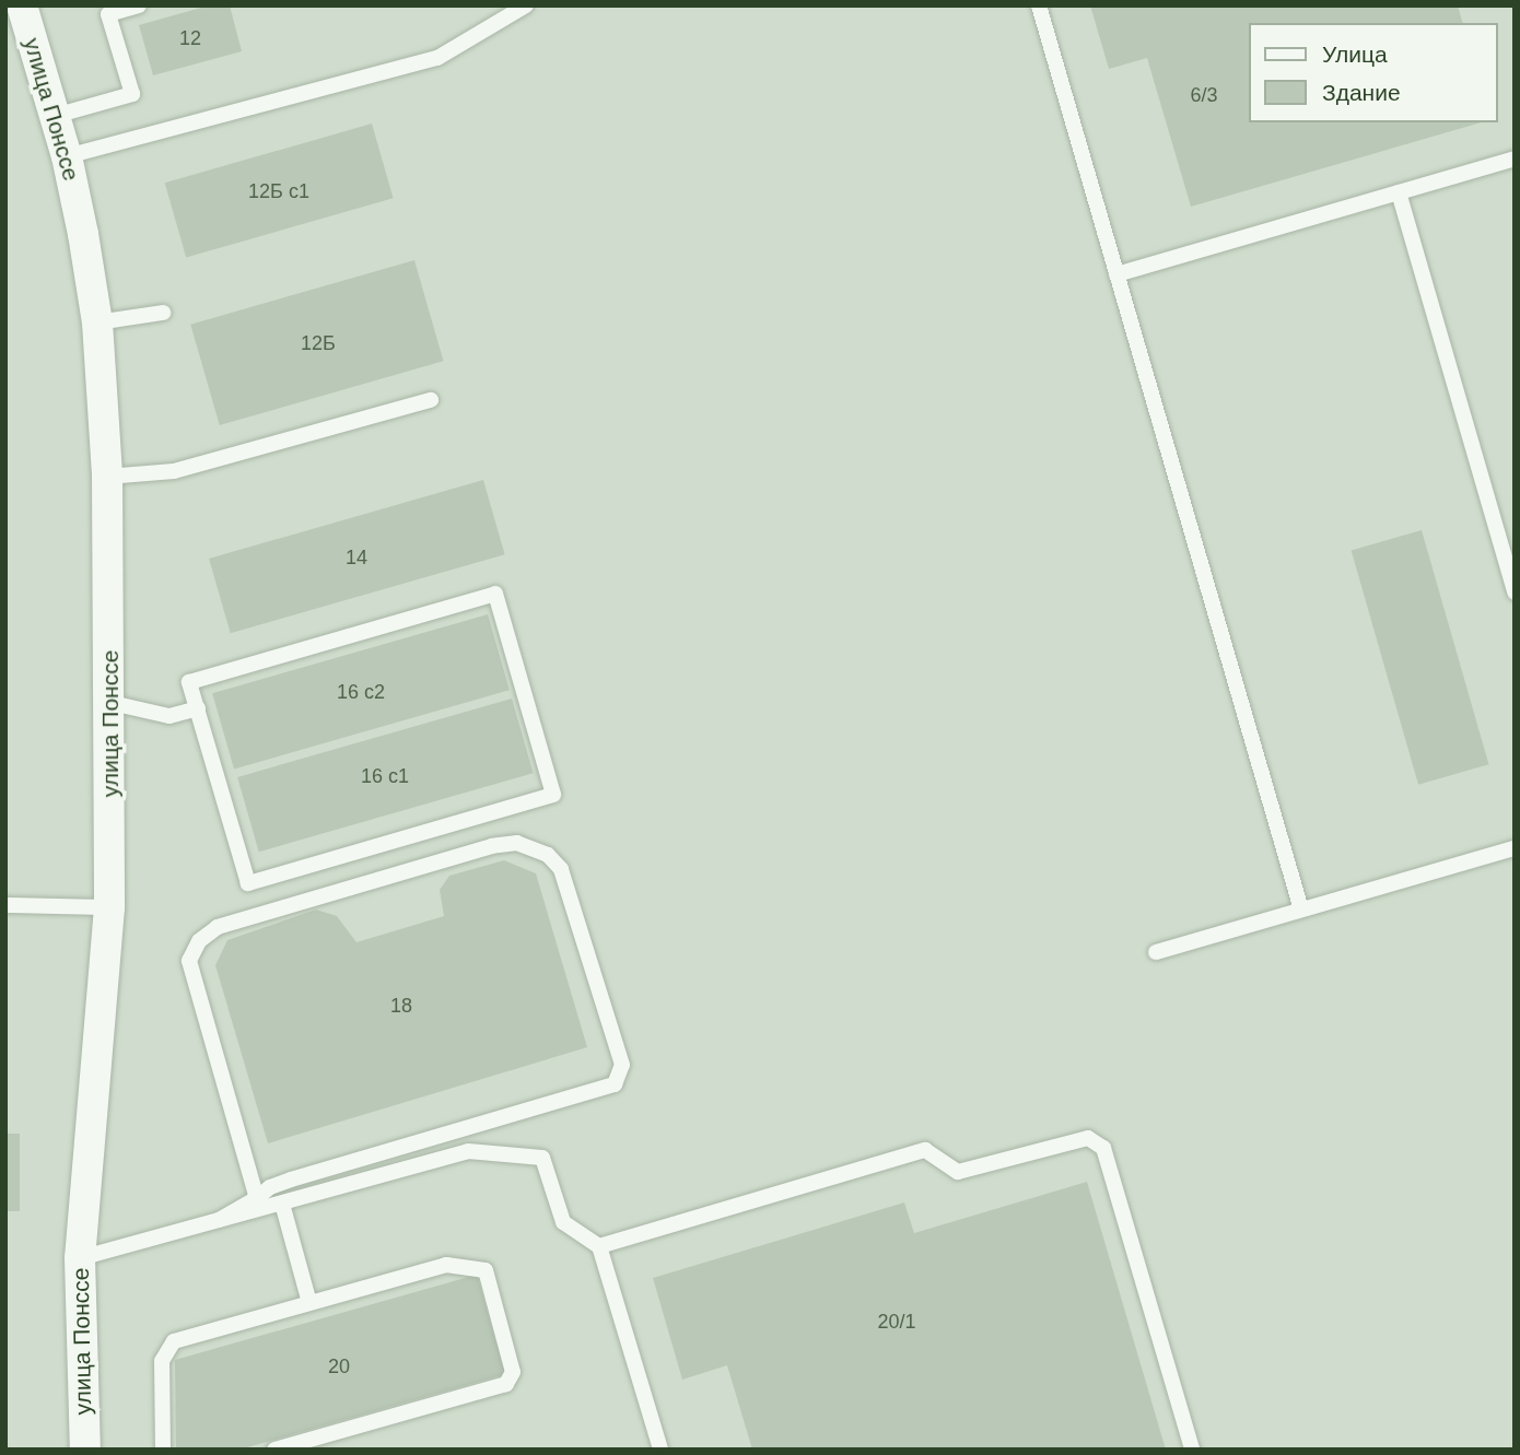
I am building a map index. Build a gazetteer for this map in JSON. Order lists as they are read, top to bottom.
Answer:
{
  "streets": {
    "street": ["улица Понссе"]
  },
  "house_numbers": [
    "12",
    "6/3",
    "12Б с1",
    "12Б",
    "14",
    "16 с2",
    "16 с1",
    "18",
    "20/1",
    "20"
  ],
  "legend": ["Улица", "Здание"]
}
